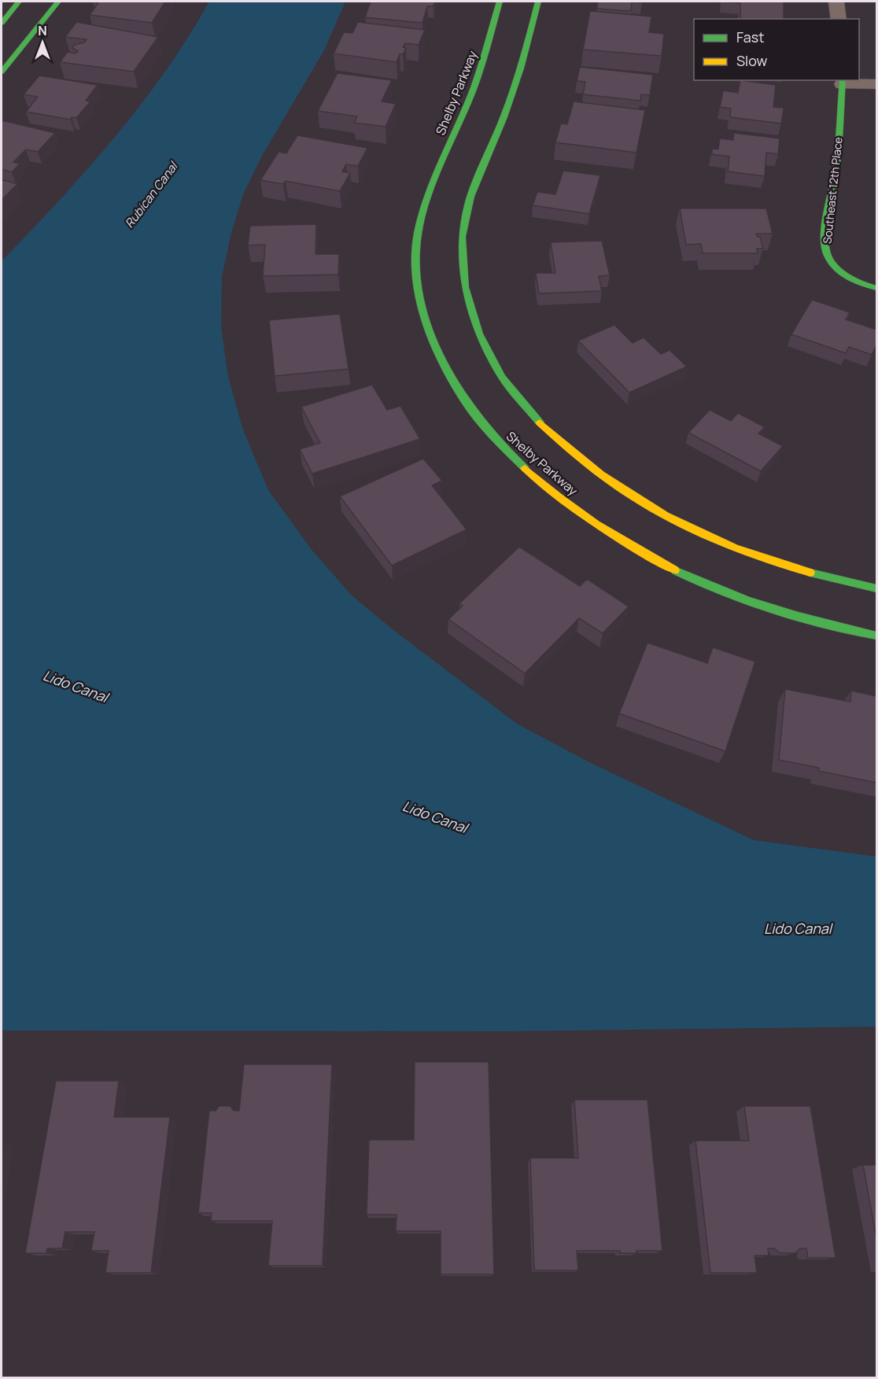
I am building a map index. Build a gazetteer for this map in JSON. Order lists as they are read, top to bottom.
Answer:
{
  "streets": {
    "street": ["Shelby Parkway", "Southeast 12th Place"]
  },
  "water": ["Rubican Canal", "Lido Canal"],
  "legend": ["Fast", "Slow"],
  "north": "top"
}
